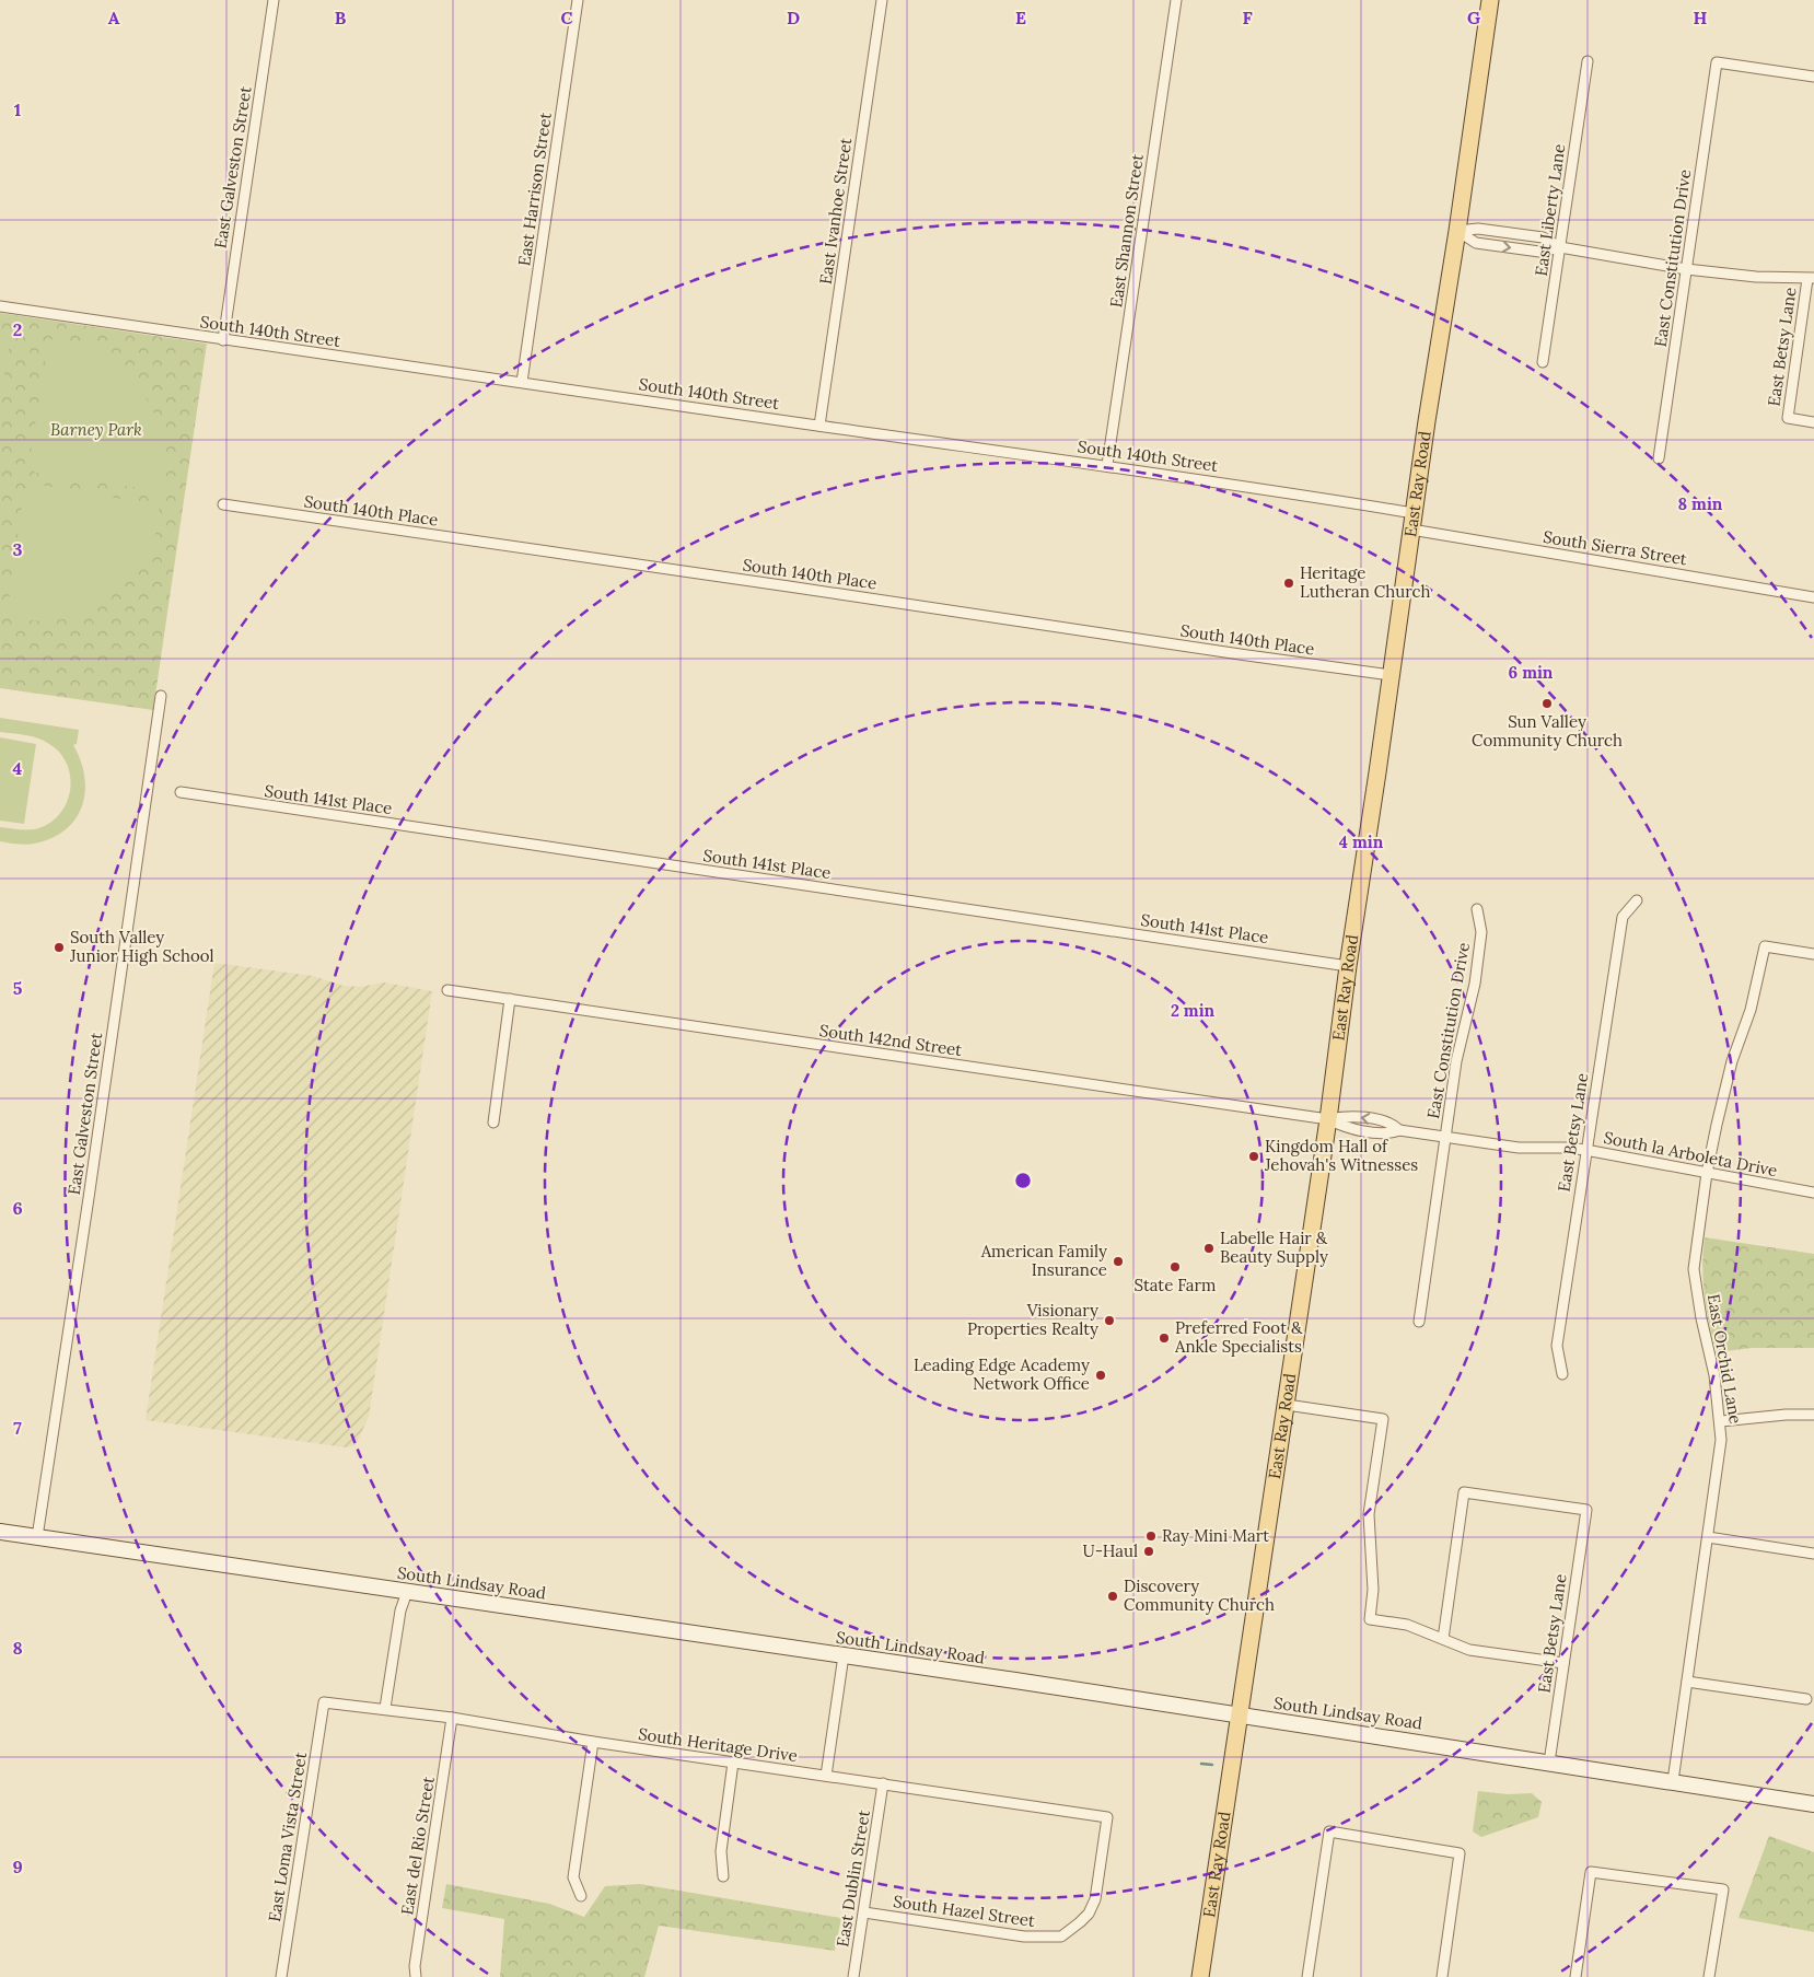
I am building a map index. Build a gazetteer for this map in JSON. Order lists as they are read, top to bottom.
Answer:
{
  "streets": {
    "main road": ["East Ray Road", "South Lindsay Road"],
    "street": [
      "East Galveston Street",
      "East Harrison Street",
      "East Liberty Lane",
      "East Ivanhoe Street",
      "East Shannon Street",
      "East Constitution Drive",
      "South 140th Street",
      "East Betsy Lane",
      "South 140th Place",
      "South Sierra Street",
      "South 141st Place",
      "South 142nd Street",
      "South la Arboleta Drive",
      "East Orchid Lane",
      "South Heritage Drive",
      "East Loma Vista Street",
      "East del Rio Street",
      "East Dublin Street",
      "South Hazel Street"
    ]
  },
  "crossings": [
    ["East Galveston Street", "South 140th Street"],
    ["East Galveston Street", "South Lindsay Road"],
    ["East Harrison Street", "South 140th Street"],
    ["East Ivanhoe Street", "South 140th Street"],
    ["East Shannon Street", "South 140th Street"],
    ["East Constitution Drive", "South la Arboleta Drive"],
    ["South 140th Street", "East Ray Road"],
    ["South 140th Street", "South Sierra Street"],
    ["East Betsy Lane", "South la Arboleta Drive"],
    ["East Betsy Lane", "South Lindsay Road"],
    ["East Ray Road", "South 140th Place"],
    ["East Ray Road", "South Sierra Street"],
    ["East Ray Road", "South 141st Place"],
    ["East Ray Road", "South 142nd Street"],
    ["East Ray Road", "South la Arboleta Drive"],
    ["East Ray Road", "South Lindsay Road"],
    ["South 142nd Street", "South la Arboleta Drive"],
    ["South la Arboleta Drive", "East Orchid Lane"],
    ["East Orchid Lane", "South Lindsay Road"],
    ["South Heritage Drive", "East Loma Vista Street"],
    ["South Heritage Drive", "East del Rio Street"],
    ["South Heritage Drive", "East Dublin Street"],
    ["South Heritage Drive", "South Hazel Street"],
    ["East Dublin Street", "South Hazel Street"]
  ],
  "parks": ["Barney Park"],
  "places": [
    "Heritage Lutheran Church",
    "Sun Valley Community Church",
    "South Valley Junior High School",
    "Kingdom Hall of Jehovah's Witnesses",
    "Labelle Hair & Beauty Supply",
    "American Family Insurance",
    "State Farm",
    "Visionary Properties Realty",
    "Preferred Foot & Ankle Specialists",
    "Leading Edge Academy Network Office",
    "Ray Mini Mart",
    "U-Haul",
    "Discovery Community Church"
  ],
  "grid": {
    "columns": [
      "A",
      "B",
      "C",
      "D",
      "E",
      "F",
      "G",
      "H"
    ],
    "rows": [
      "1",
      "2",
      "3",
      "4",
      "5",
      "6",
      "7",
      "8",
      "9"
    ]
  },
  "rings": [
    "8 min",
    "6 min",
    "4 min",
    "2 min"
  ]
}
